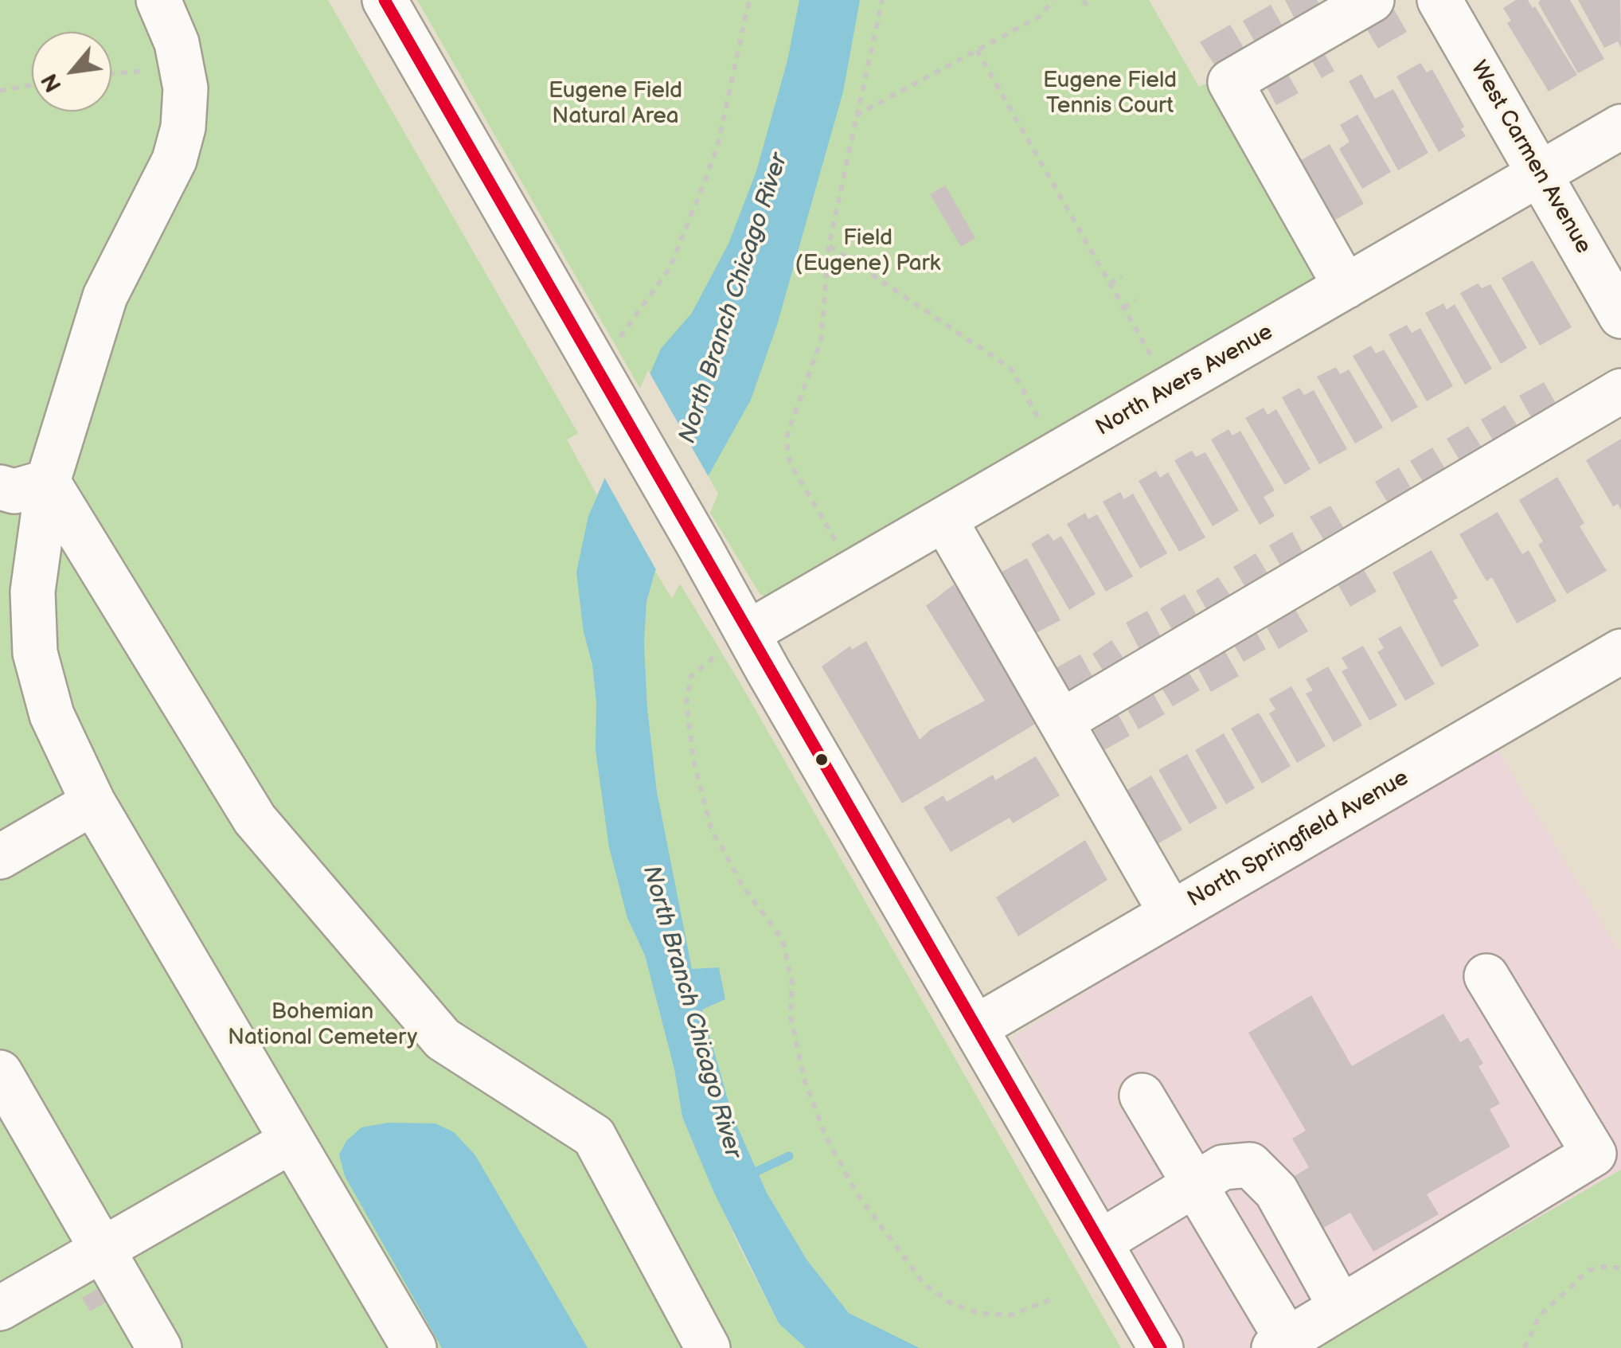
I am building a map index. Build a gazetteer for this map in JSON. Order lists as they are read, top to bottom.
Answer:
{
  "streets": {
    "street": ["West Carmen Avenue", "North Avers Avenue", "North Springfield Avenue"]
  },
  "crossings": [
    ["West Carmen Avenue", "North Avers Avenue"]
  ],
  "water": ["North Branch Chicago River"],
  "parks": [
    "Eugene Field Tennis Court",
    "Eugene Field Natural Area",
    "Field (Eugene) Park",
    "Bohemian National Cemetery"
  ],
  "north": "bottom left"
}
